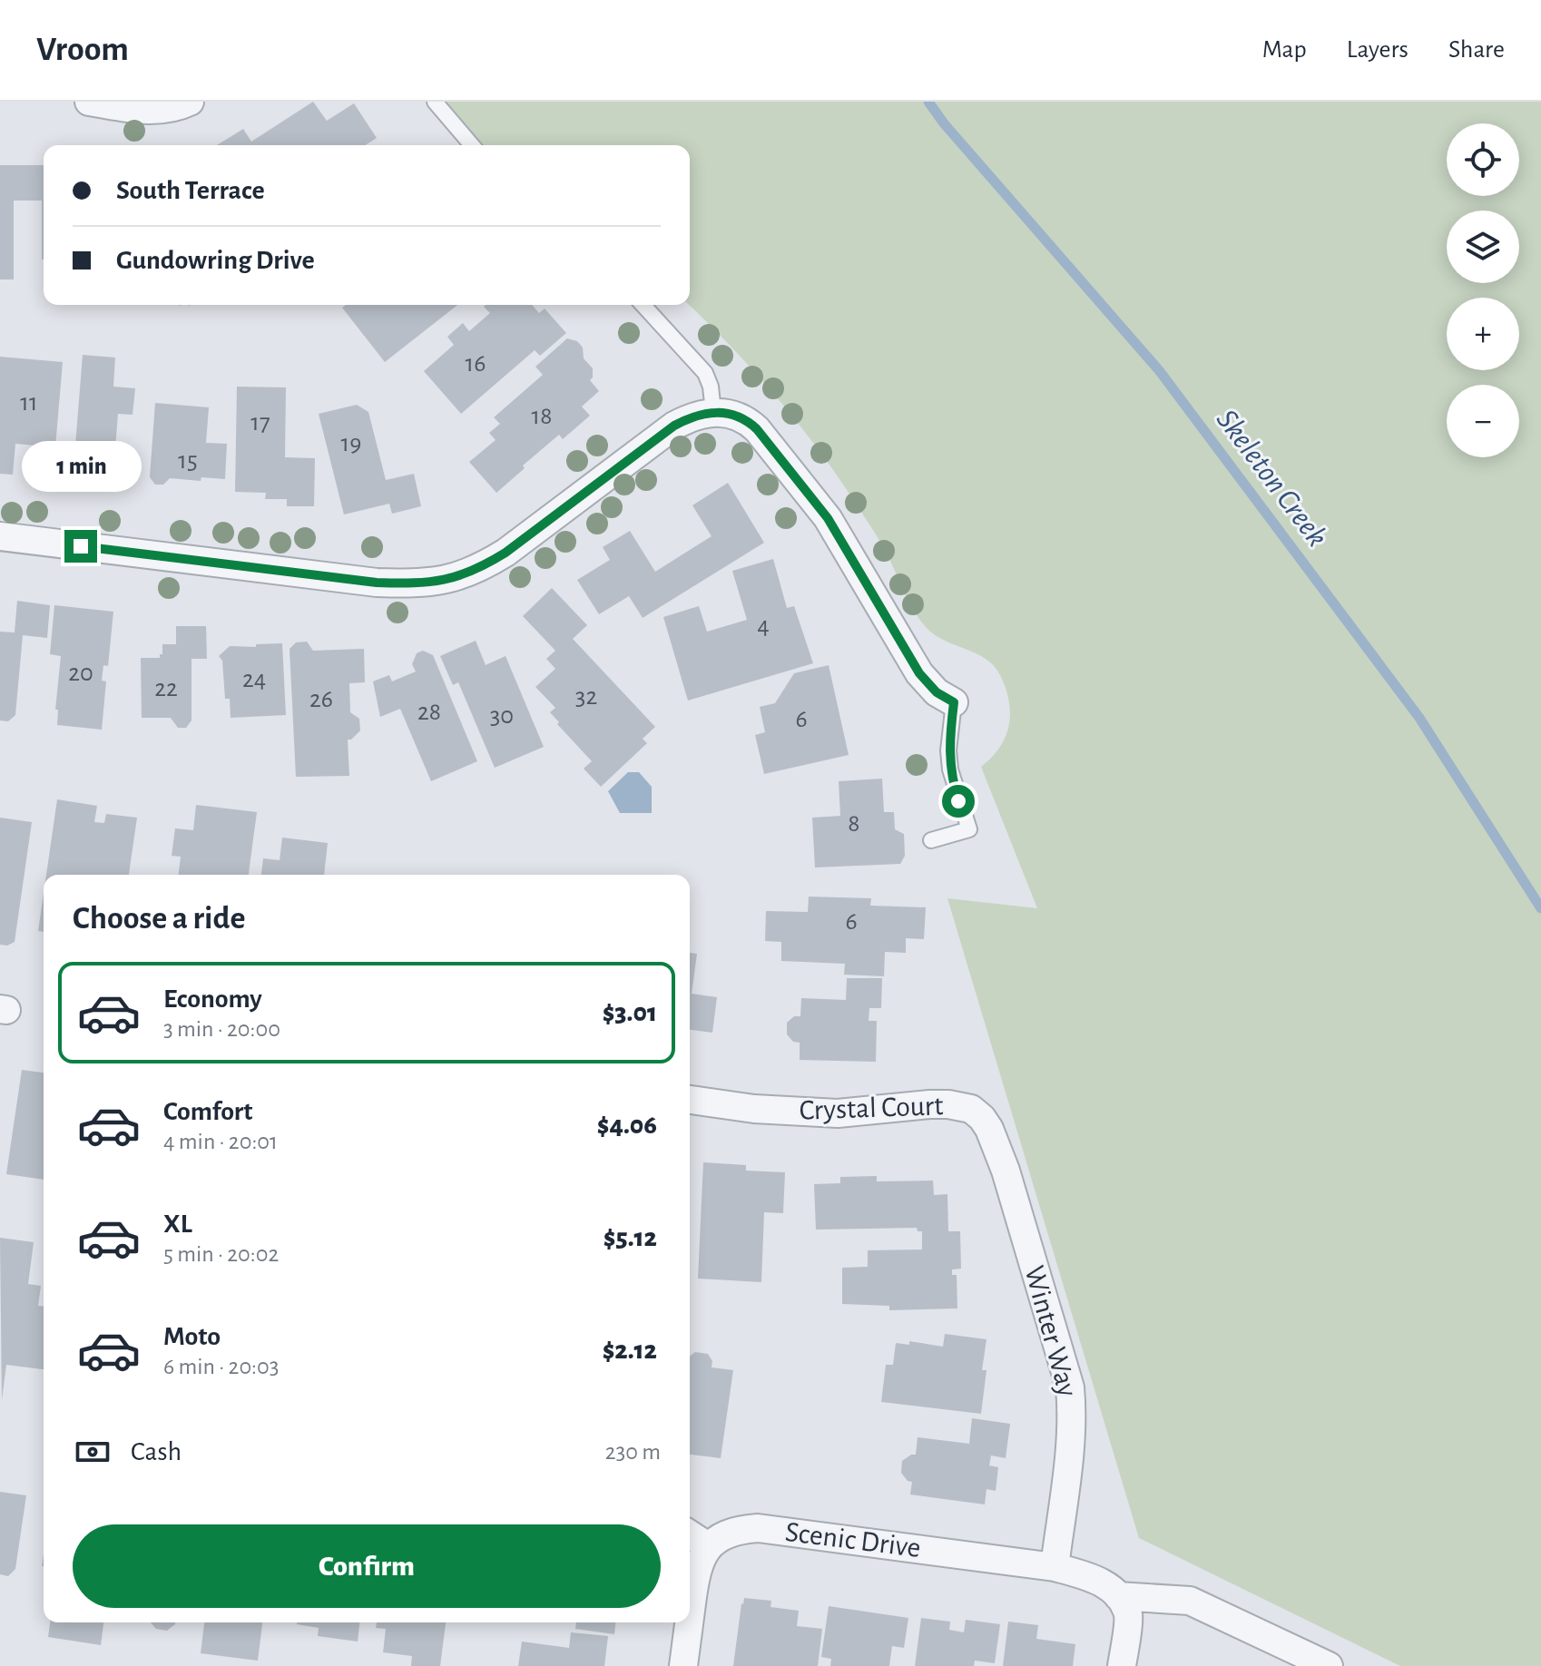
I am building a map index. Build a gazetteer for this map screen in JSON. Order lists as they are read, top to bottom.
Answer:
{
  "streets": {
    "street": ["Crystal Court", "Winter Way", "Scenic Drive"]
  },
  "crossings": [
    ["Crystal Court", "Winter Way"],
    ["Winter Way", "Scenic Drive"]
  ],
  "water": ["Skeleton Creek"],
  "house_numbers": [
    "16",
    "11",
    "18",
    "17",
    "19",
    "15",
    "4",
    "20",
    "24",
    "22",
    "32",
    "26",
    "28",
    "30",
    "6",
    "8",
    "6"
  ],
  "page": {
    "header": "Vroom",
    "nav": ["Map", "Layers", "Share"],
    "map_buttons": ["+", "−"],
    "banner": ["South Terrace", "Gundowring Drive"],
    "bubble": "1 min",
    "heading": "Choose a ride",
    "list": [
      {
        "name": "Economy",
        "note": "3 min · 20:00",
        "value": "$3.01"
      },
      {
        "name": "Comfort",
        "note": "4 min · 20:01",
        "value": "$4.06"
      },
      {
        "name": "XL",
        "note": "5 min · 20:02",
        "value": "$5.12"
      },
      {
        "name": "Moto",
        "note": "6 min · 20:03",
        "value": "$2.12"
      }
    ],
    "pay": ["Cash", "230 m"],
    "buttons": "Confirm"
  }
}
